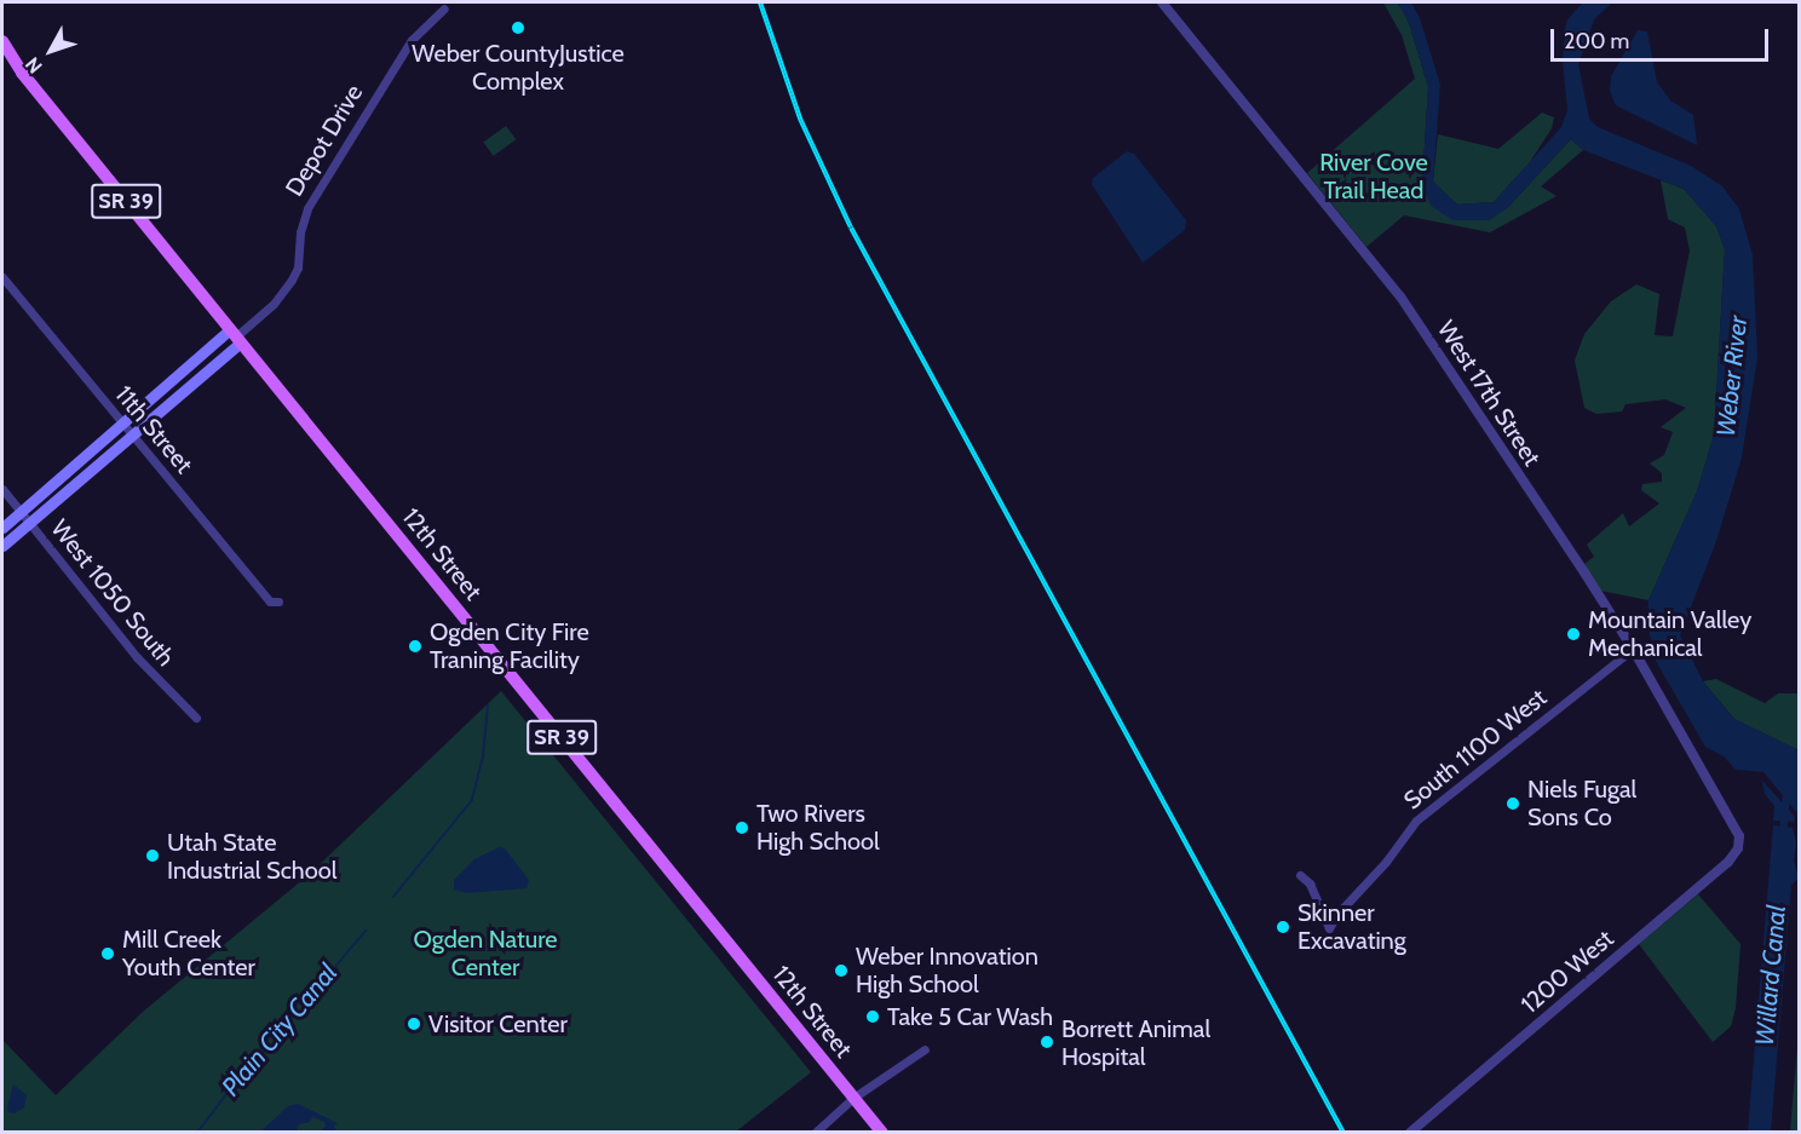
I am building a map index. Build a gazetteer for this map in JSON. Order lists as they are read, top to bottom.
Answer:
{
  "streets": {
    "main road": ["Depot Drive", "SR 39", "12th Street"],
    "street": [
      "West 17th Street",
      "11th Street",
      "West 1050 South",
      "South 1100 West",
      "1200 West"
    ]
  },
  "crossings": [
    ["Depot Drive", "11th Street"],
    ["Depot Drive", "12th Street"],
    ["Depot Drive", "West 1050 South"],
    ["West 17th Street", "South 1100 West"],
    ["West 17th Street", "1200 West"]
  ],
  "water": ["Weber River", "Willard Canal", "Plain City Canal"],
  "parks": ["River Cove Trail Head", "Ogden Nature Center"],
  "places": [
    "Weber CountyJustice Complex",
    "Mountain Valley Mechanical",
    "Ogden City Fire Traning Facility",
    "Niels Fugal Sons Co",
    "Two Rivers High School",
    "Utah State Industrial School",
    "Skinner Excavating",
    "Mill Creek Youth Center",
    "Weber Innovation High School",
    "Take 5 Car Wash",
    "Visitor Center",
    "Borrett Animal Hospital"
  ],
  "scale_bar": "200 m",
  "north": "bottom left"
}
